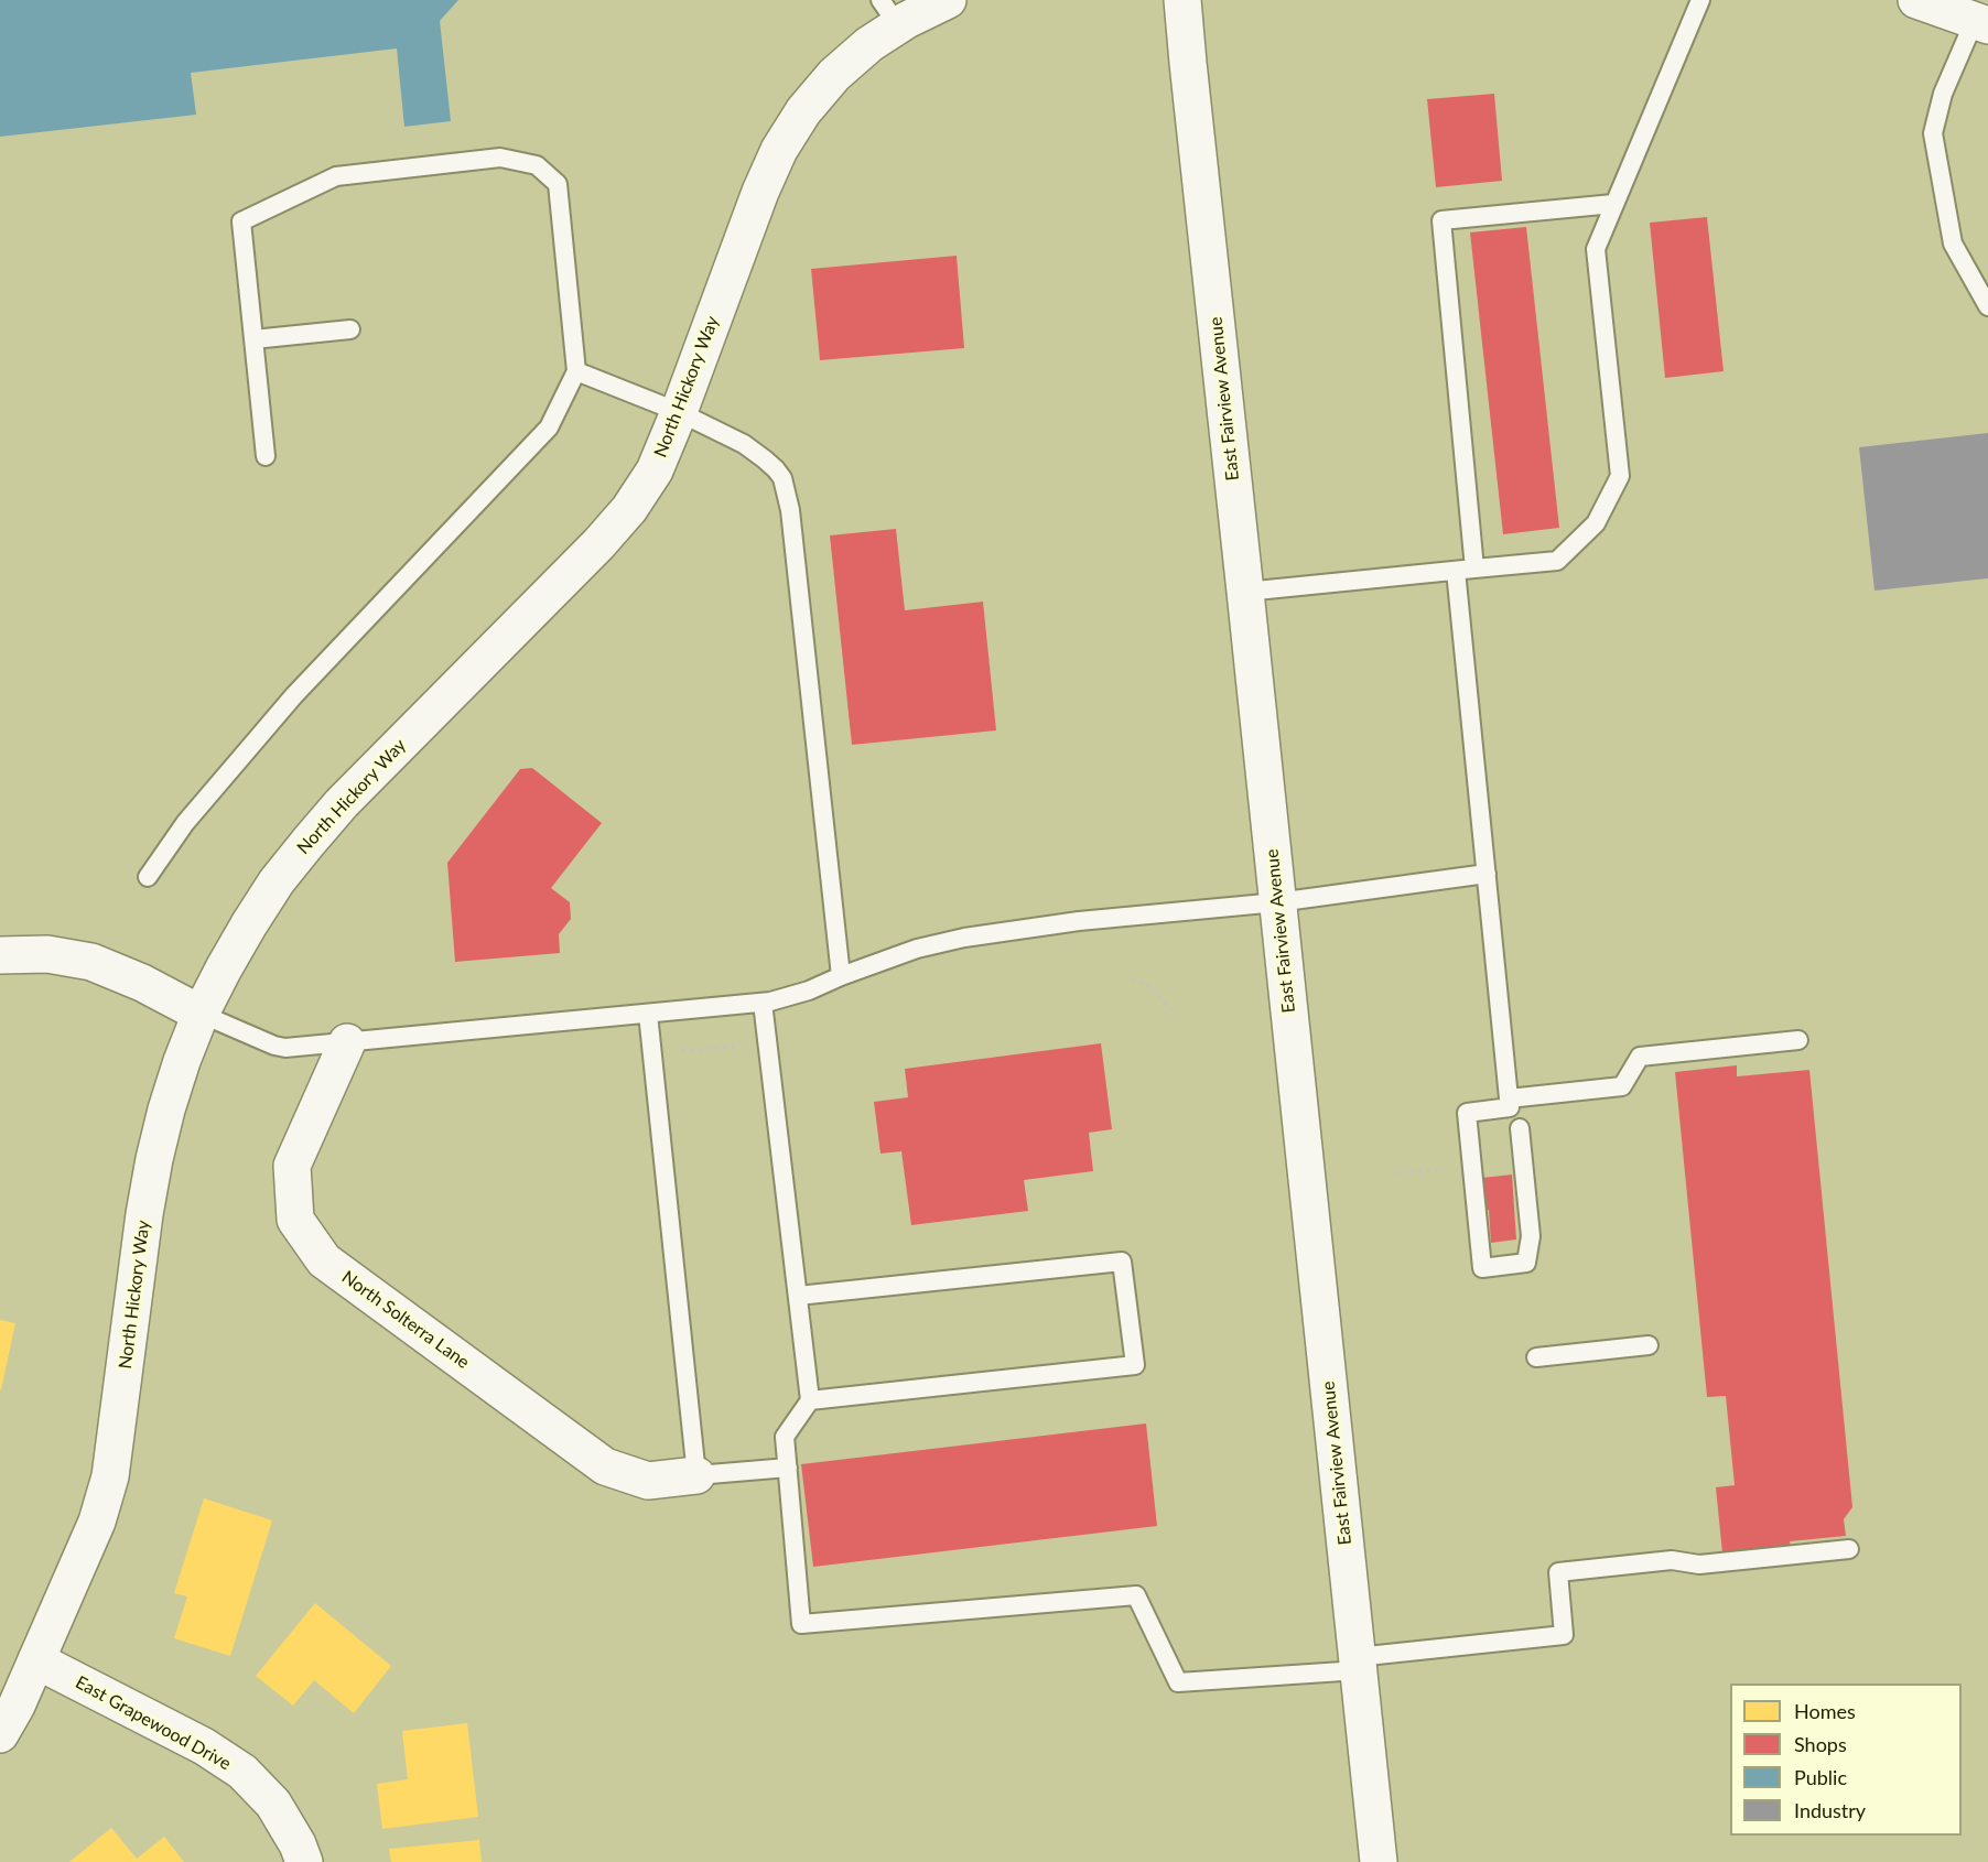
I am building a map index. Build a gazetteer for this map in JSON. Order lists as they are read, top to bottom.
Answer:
{
  "streets": {
    "street": [
      "North Hickory Way",
      "East Fairview Avenue",
      "North Solterra Lane",
      "East Grapewood Drive"
    ]
  },
  "crossings": [
    ["North Hickory Way", "East Grapewood Drive"]
  ],
  "legend": [
    "Homes",
    "Shops",
    "Public",
    "Industry"
  ]
}
